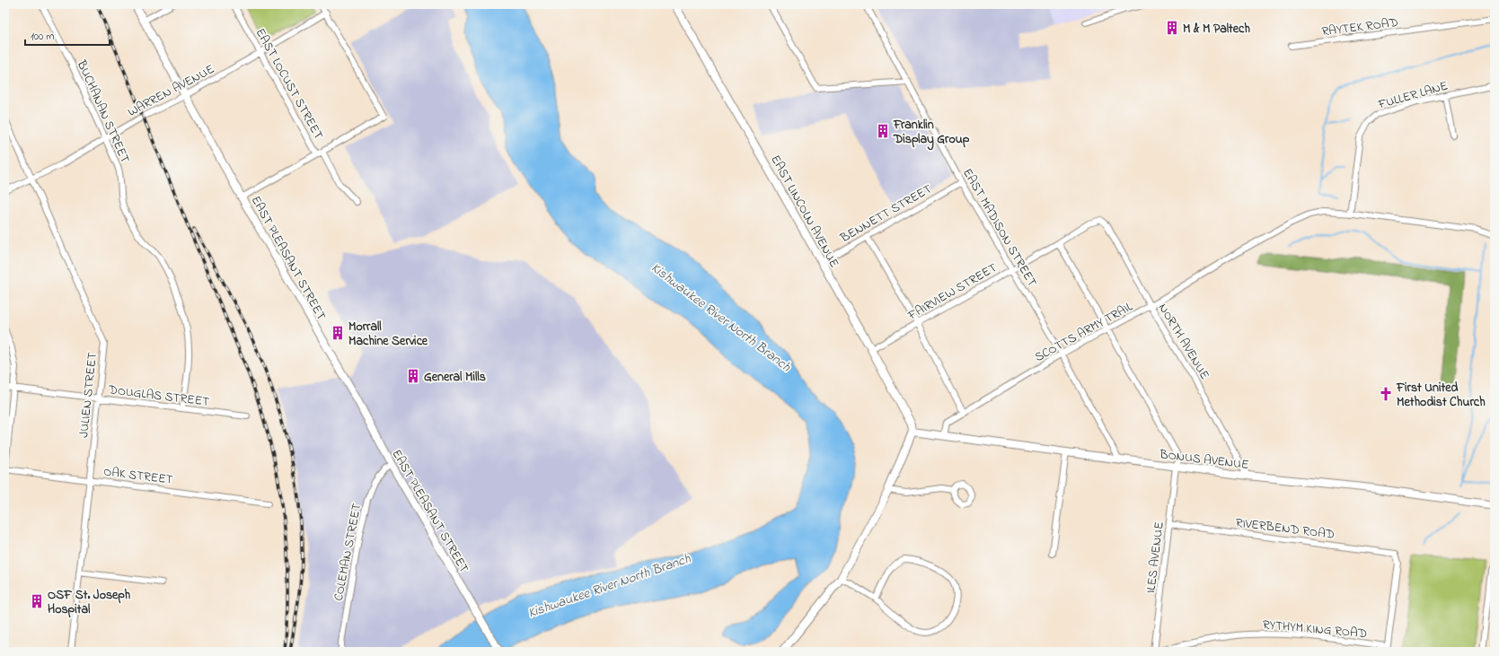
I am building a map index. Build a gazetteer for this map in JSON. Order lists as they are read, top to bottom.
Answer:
{
  "streets": {
    "street": [
      "RAYTEK ROAD",
      "EAST LOCUST STREET",
      "WARREN AVENUE",
      "FULLER LANE",
      "BUCHANAN STREET",
      "EAST LINCOLN AVENUE",
      "BENNETT STREET",
      "EAST MADISON STREET",
      "EAST PLEASANT STREET",
      "FAIRVIEW STREET",
      "SCOTTS ARMY TRAIL",
      "NORTH AVENUE",
      "JULIEN STREET",
      "DOUGLAS STREET",
      "BONUS AVENUE",
      "OAK STREET",
      "RIVERBEND ROAD",
      "COLEMAN STREET",
      "ILES AVENUE",
      "RYTHYM KING ROAD"
    ]
  },
  "crossings": [
    ["EAST LOCUST STREET", "WARREN AVENUE"],
    ["WARREN AVENUE", "BUCHANAN STREET"],
    ["WARREN AVENUE", "EAST PLEASANT STREET"],
    ["WARREN AVENUE", "JULIEN STREET"],
    ["FULLER LANE", "SCOTTS ARMY TRAIL"],
    ["BUCHANAN STREET", "DOUGLAS STREET"],
    ["EAST LINCOLN AVENUE", "BENNETT STREET"],
    ["EAST LINCOLN AVENUE", "FAIRVIEW STREET"],
    ["EAST LINCOLN AVENUE", "BONUS AVENUE"],
    ["BENNETT STREET", "EAST MADISON STREET"],
    ["EAST MADISON STREET", "FAIRVIEW STREET"],
    ["EAST MADISON STREET", "SCOTTS ARMY TRAIL"],
    ["EAST MADISON STREET", "BONUS AVENUE"],
    ["EAST PLEASANT STREET", "COLEMAN STREET"],
    ["FAIRVIEW STREET", "NORTH AVENUE"],
    ["FAIRVIEW STREET", "ILES AVENUE"],
    ["SCOTTS ARMY TRAIL", "NORTH AVENUE"],
    ["SCOTTS ARMY TRAIL", "BONUS AVENUE"],
    ["SCOTTS ARMY TRAIL", "ILES AVENUE"],
    ["NORTH AVENUE", "BONUS AVENUE"],
    ["JULIEN STREET", "DOUGLAS STREET"],
    ["JULIEN STREET", "OAK STREET"],
    ["BONUS AVENUE", "ILES AVENUE"],
    ["RIVERBEND ROAD", "ILES AVENUE"],
    ["RIVERBEND ROAD", "RYTHYM KING ROAD"],
    ["ILES AVENUE", "RYTHYM KING ROAD"]
  ],
  "water": ["Kishwaukee River North Branch"],
  "places": {
    "building": [
      "M & M Paltech",
      "Franklin Display Group",
      "Morrall Machine Service",
      "General Mills",
      "OSF St. Joseph Hospital"
    ],
    "church": ["First United Methodist Church"]
  },
  "scale_bar": "100 m"
}
